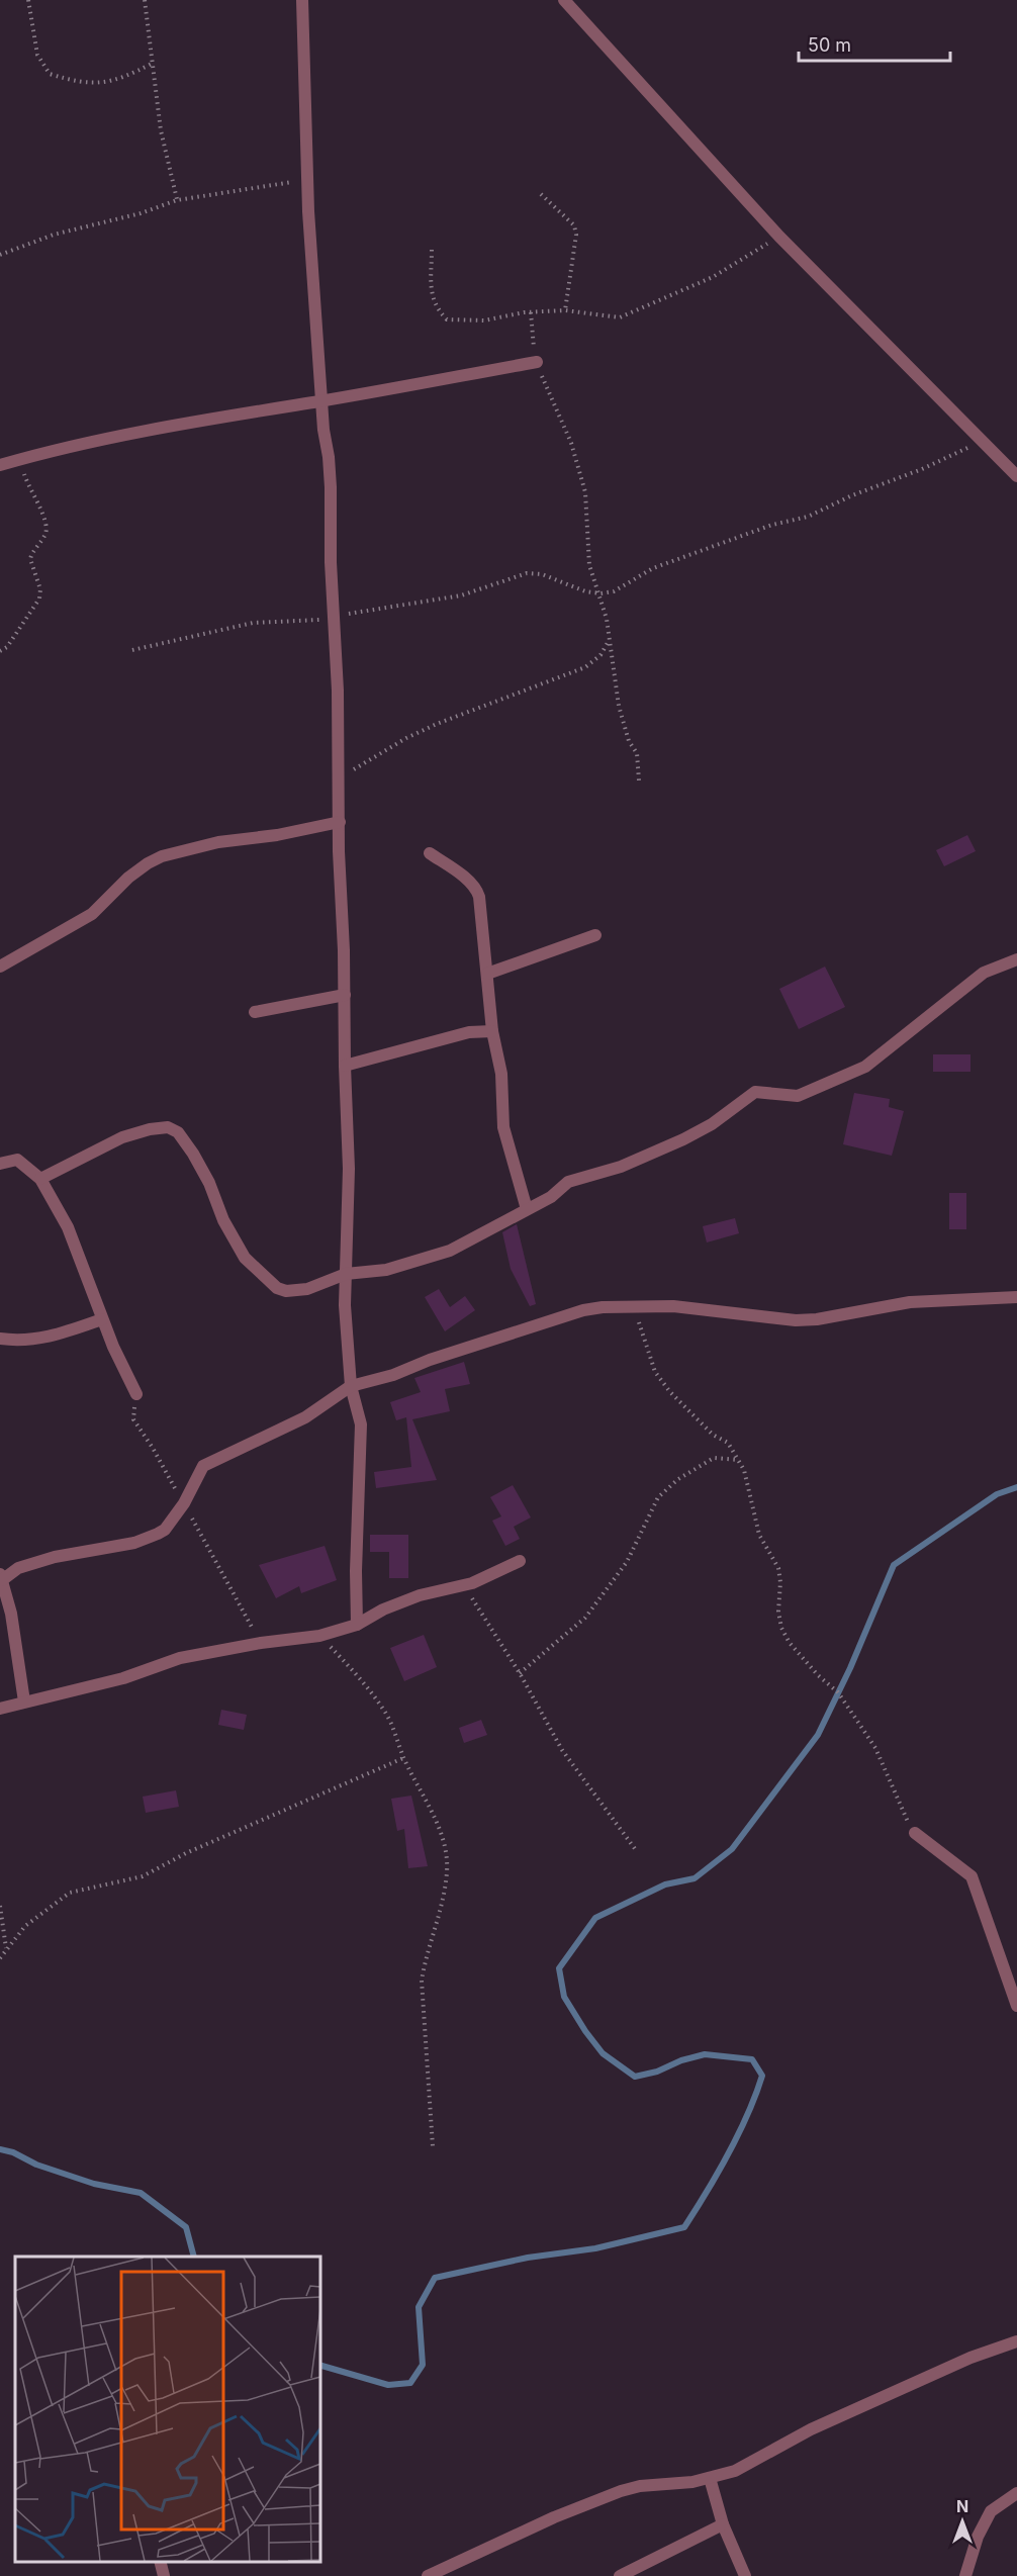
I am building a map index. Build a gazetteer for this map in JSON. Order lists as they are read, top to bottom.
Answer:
{
  "scale_bar": "50 m",
  "north": "top"
}
